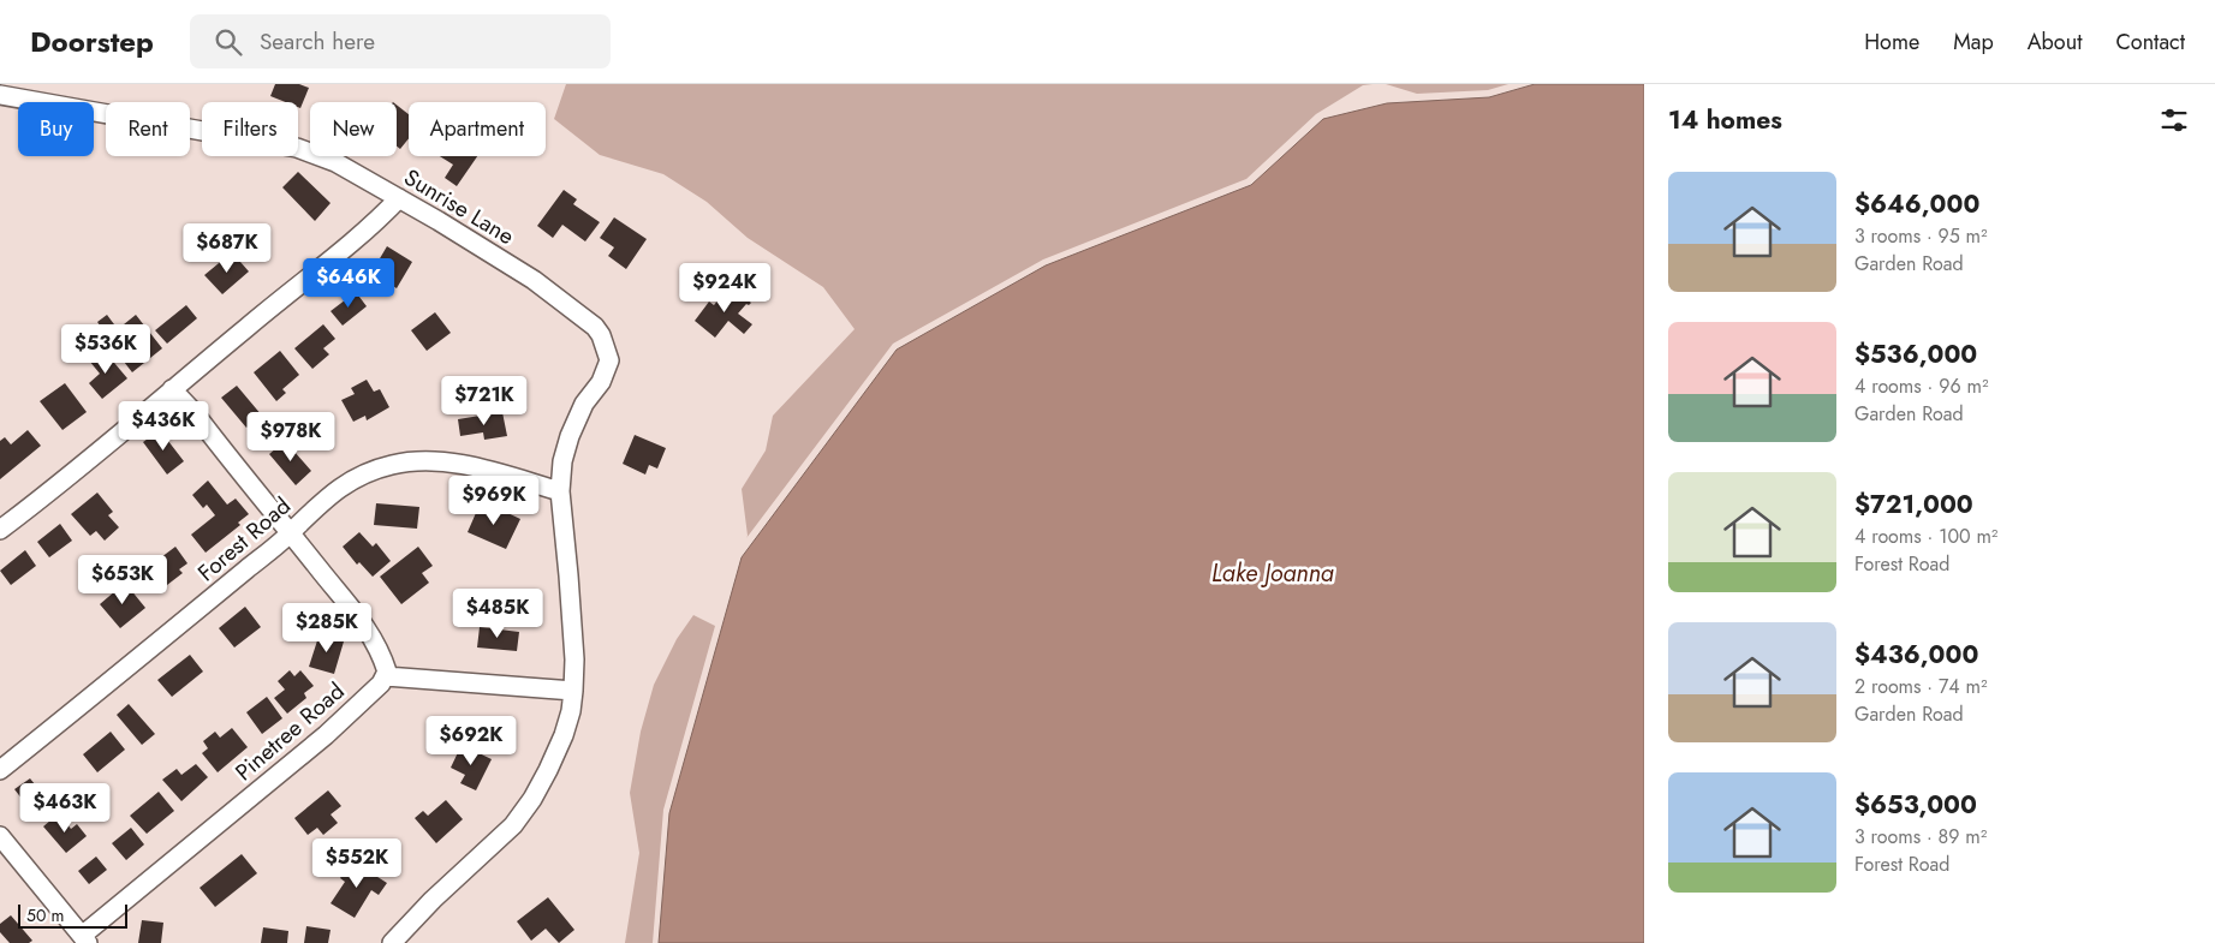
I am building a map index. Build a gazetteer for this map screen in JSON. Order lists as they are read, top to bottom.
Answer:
{
  "streets": {
    "street": ["Sunrise Lane", "Forest Road", "Pinetree Road"]
  },
  "crossings": [
    ["Sunrise Lane", "Forest Road"]
  ],
  "water": ["Lake Joanna"],
  "scale_bar": "50 m",
  "page": {
    "header": "Doorstep",
    "search": "Search here",
    "nav": [
      "Home",
      "Map",
      "About",
      "Contact"
    ],
    "heading": "14 homes",
    "chip": [
      "Buy",
      "Rent",
      "Filters",
      "New",
      "Apartment"
    ],
    "list": [
      {
        "name": "$646,000",
        "note": "3 rooms · 95 m² · Garden Road"
      },
      {
        "name": "$536,000",
        "note": "4 rooms · 96 m² · Garden Road"
      },
      {
        "name": "$721,000",
        "note": "4 rooms · 100 m² · Forest Road"
      },
      {
        "name": "$436,000",
        "note": "2 rooms · 74 m² · Garden Road"
      },
      {
        "name": "$653,000",
        "note": "3 rooms · 89 m² · Forest Road"
      }
    ],
    "price": [
      "$687K",
      "$646K",
      "$924K",
      "$536K",
      "$721K",
      "$436K",
      "$978K",
      "$969K",
      "$653K",
      "$485K",
      "$285K",
      "$692K",
      "$463K",
      "$552K"
    ],
    "scale": "50 m"
  }
}
